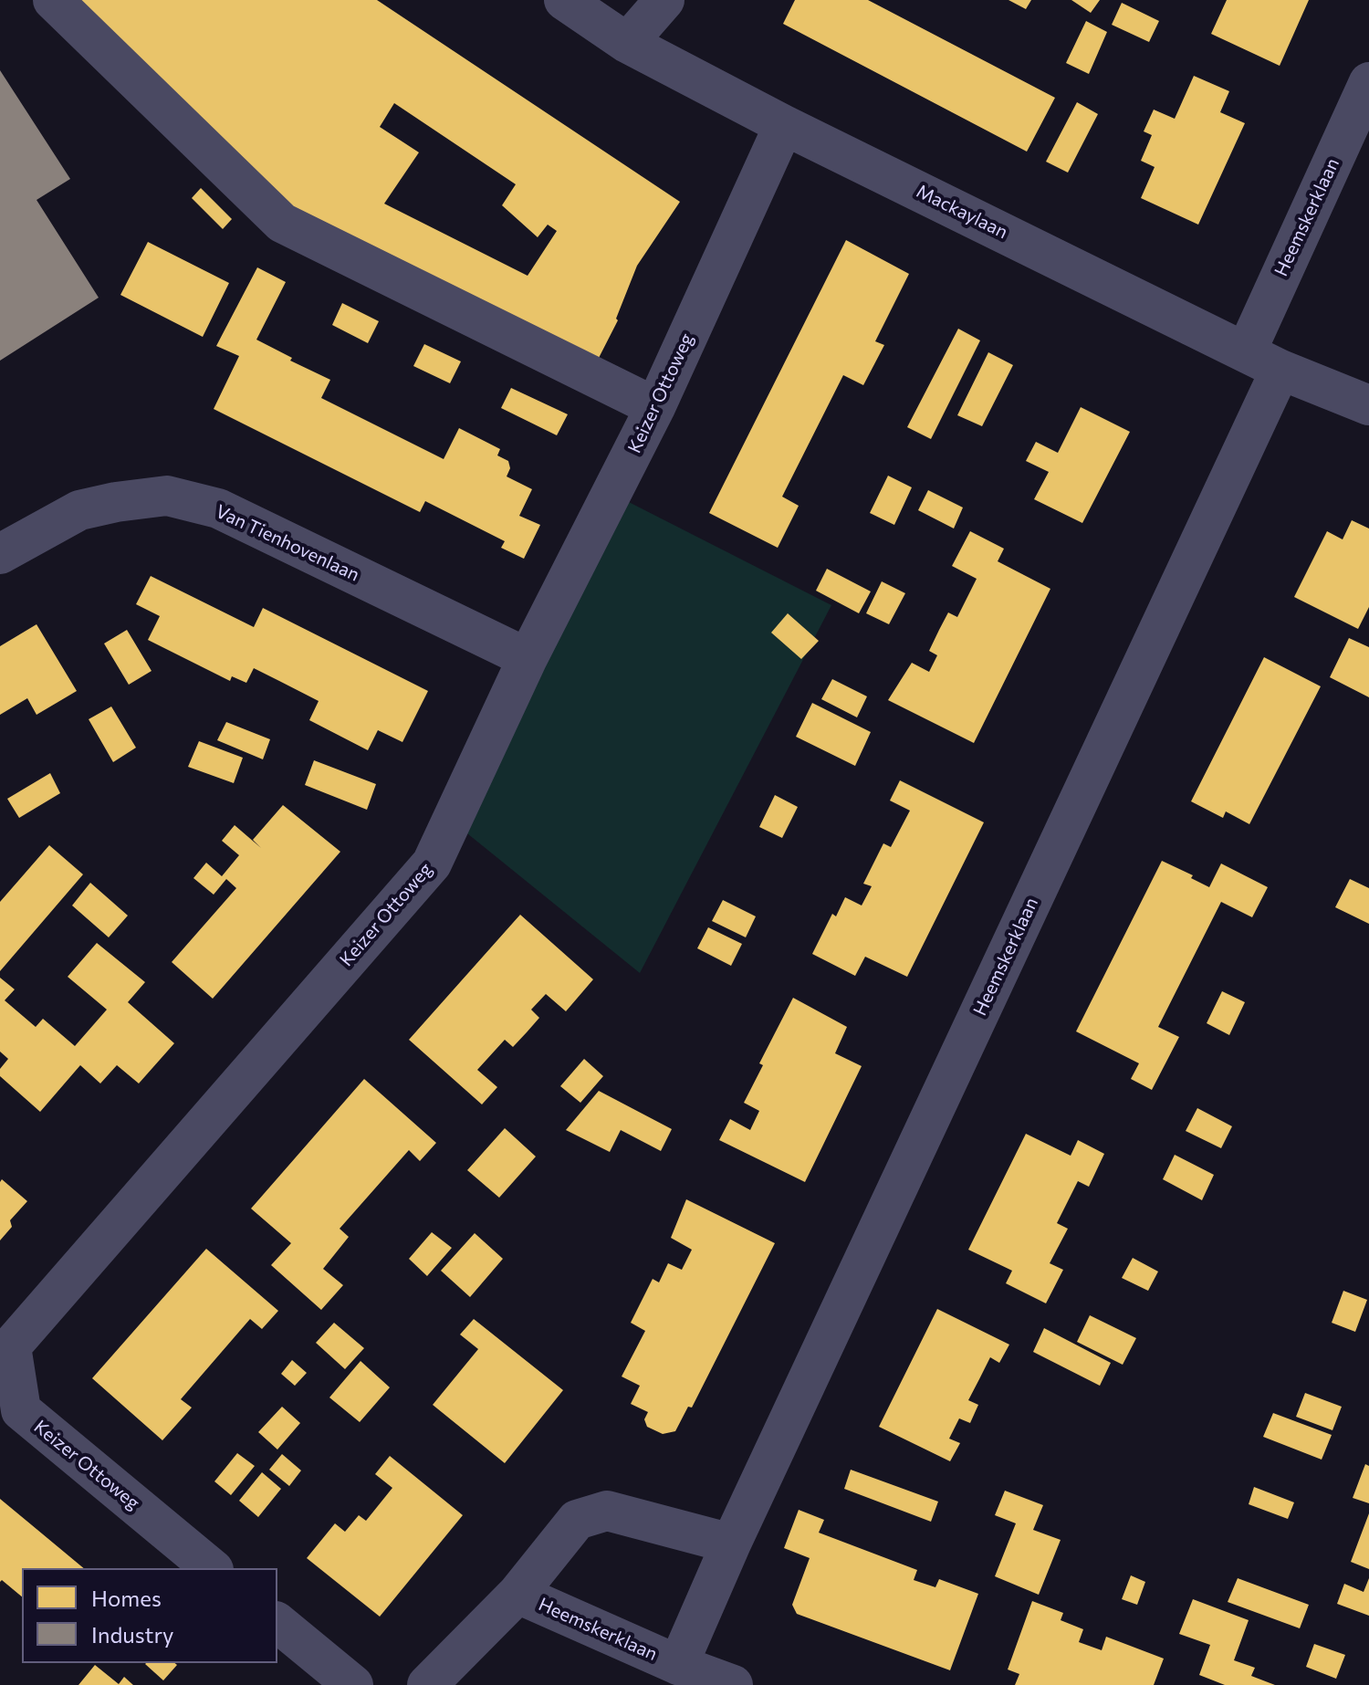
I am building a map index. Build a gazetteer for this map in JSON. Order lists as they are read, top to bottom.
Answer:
{
  "streets": {
    "street": [
      "Mackaylaan",
      "Heemskerklaan",
      "Keizer Ottoweg",
      "Van Tienhovenlaan"
    ]
  },
  "crossings": [
    ["Mackaylaan", "Heemskerklaan"],
    ["Mackaylaan", "Keizer Ottoweg"],
    ["Keizer Ottoweg", "Van Tienhovenlaan"]
  ],
  "legend": ["Homes", "Industry"]
}
